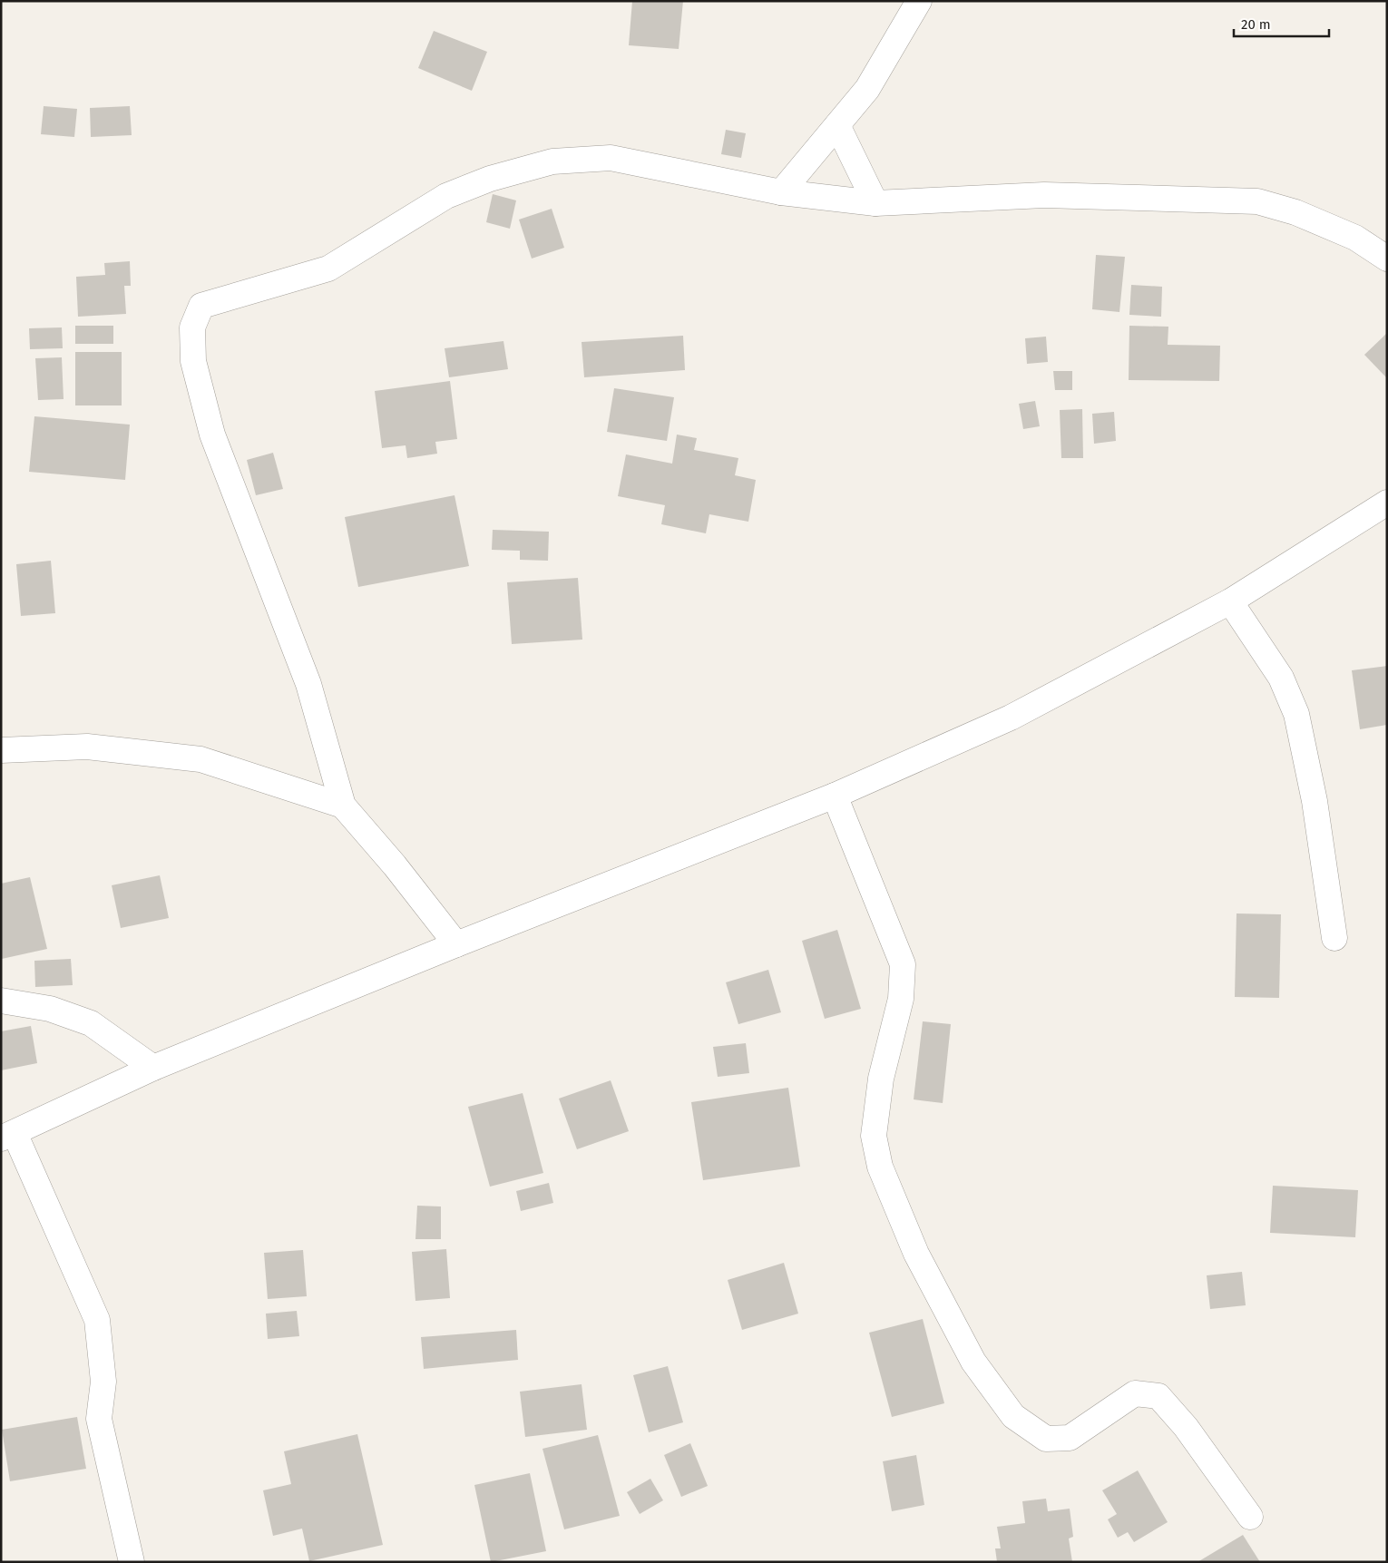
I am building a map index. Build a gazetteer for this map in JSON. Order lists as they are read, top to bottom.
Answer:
{
  "scale_bar": "20 m"
}
